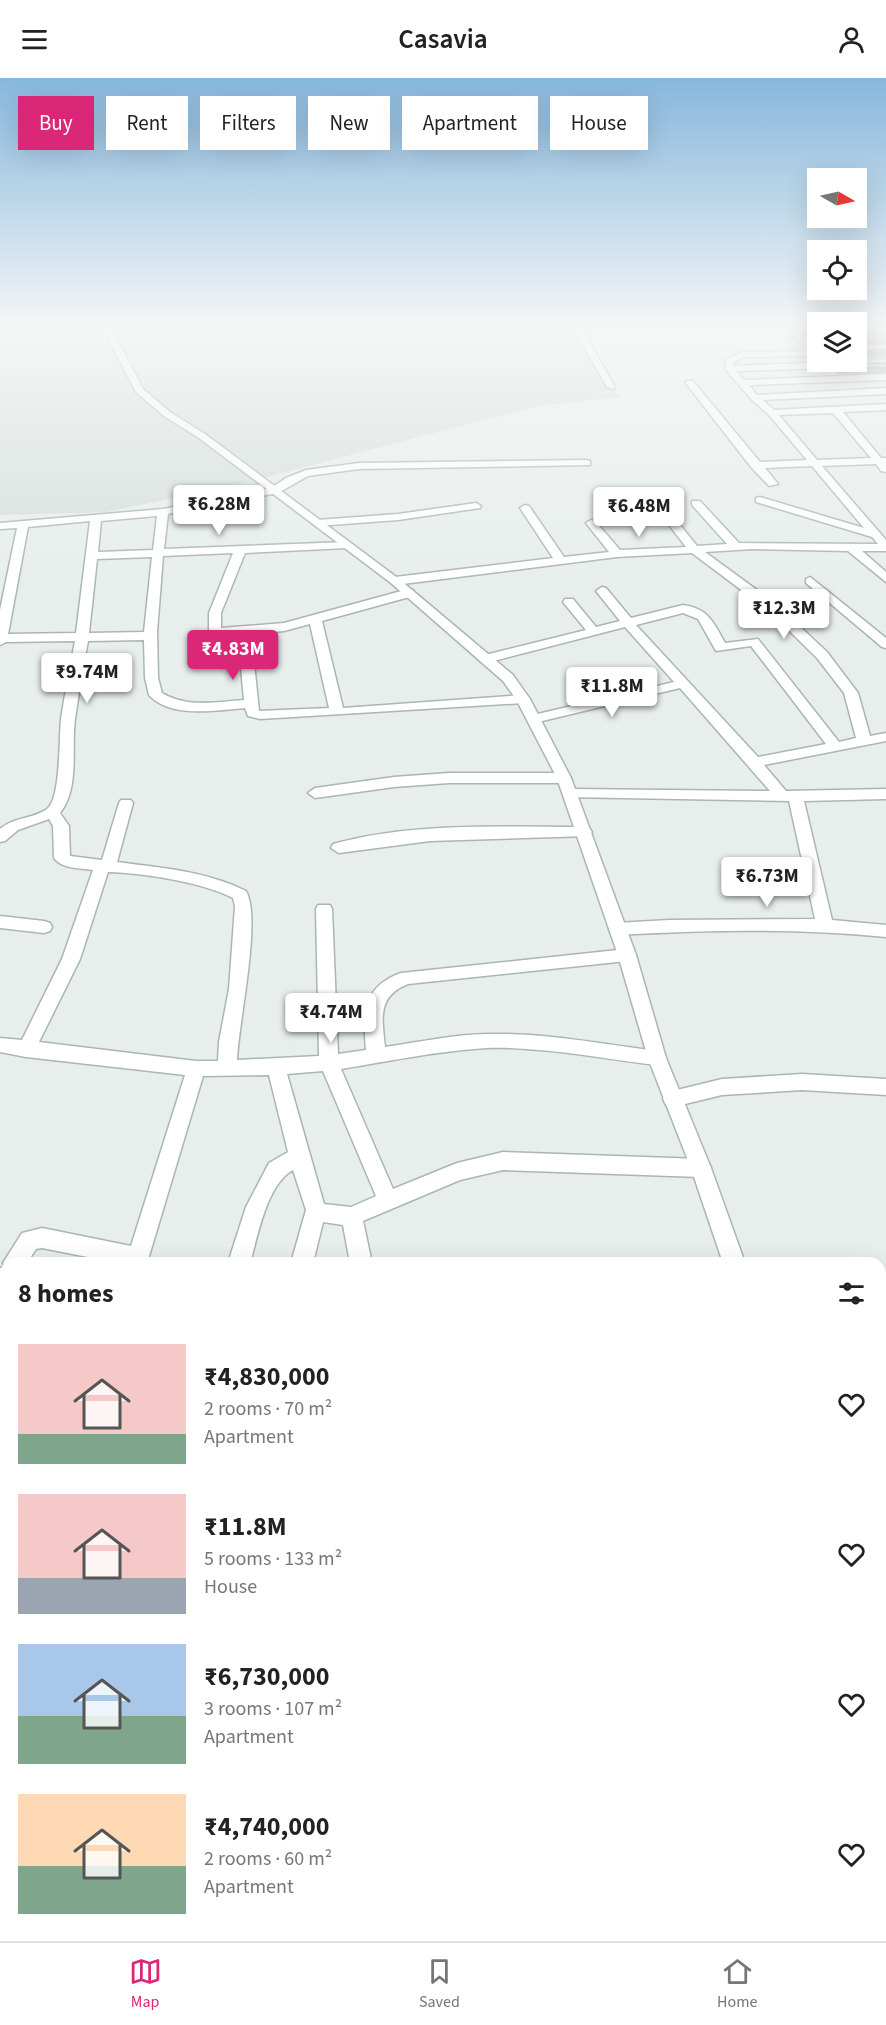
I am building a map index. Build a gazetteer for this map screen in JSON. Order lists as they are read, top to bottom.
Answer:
{
  "north": "right",
  "page": {
    "header": "Casavia",
    "chip": [
      "Buy",
      "Rent",
      "Filters",
      "New",
      "Apartment",
      "House"
    ],
    "price": [
      "₹6.28M",
      "₹6.48M",
      "₹12.3M",
      "₹4.83M",
      "₹9.74M",
      "₹11.8M",
      "₹6.73M",
      "₹4.74M"
    ],
    "heading": "8 homes",
    "list": [
      {
        "name": "₹4,830,000",
        "note": "2 rooms · 70 m² · Apartment"
      },
      {
        "name": "₹11.8M",
        "note": "5 rooms · 133 m² · House"
      },
      {
        "name": "₹6,730,000",
        "note": "3 rooms · 107 m² · Apartment"
      },
      {
        "name": "₹4,740,000",
        "note": "2 rooms · 60 m² · Apartment"
      }
    ],
    "tabs": ["Map", "Saved", "Home"]
  }
}
